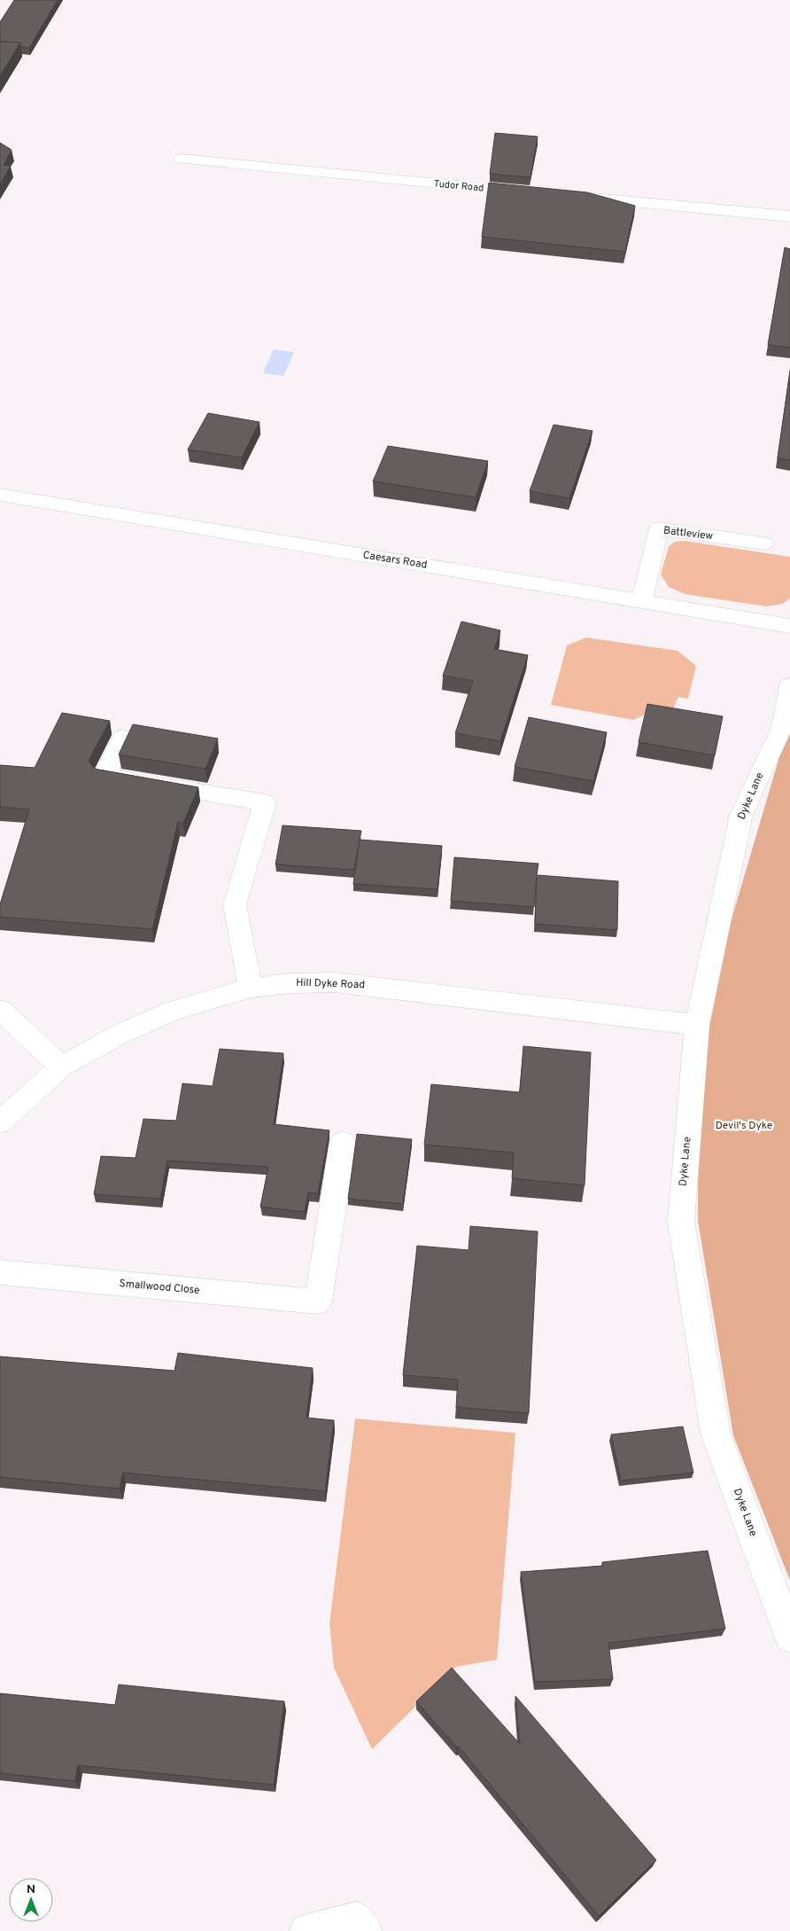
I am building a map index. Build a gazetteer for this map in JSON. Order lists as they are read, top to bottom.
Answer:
{
  "streets": {
    "street": [
      "Tudor Road",
      "Battleview",
      "Caesars Road",
      "Dyke Lane",
      "Hill Dyke Road",
      "Smallwood Close"
    ]
  },
  "crossings": [
    ["Battleview", "Caesars Road"],
    ["Dyke Lane", "Hill Dyke Road"]
  ],
  "parks": ["Devil's Dyke"],
  "north": "top"
}
